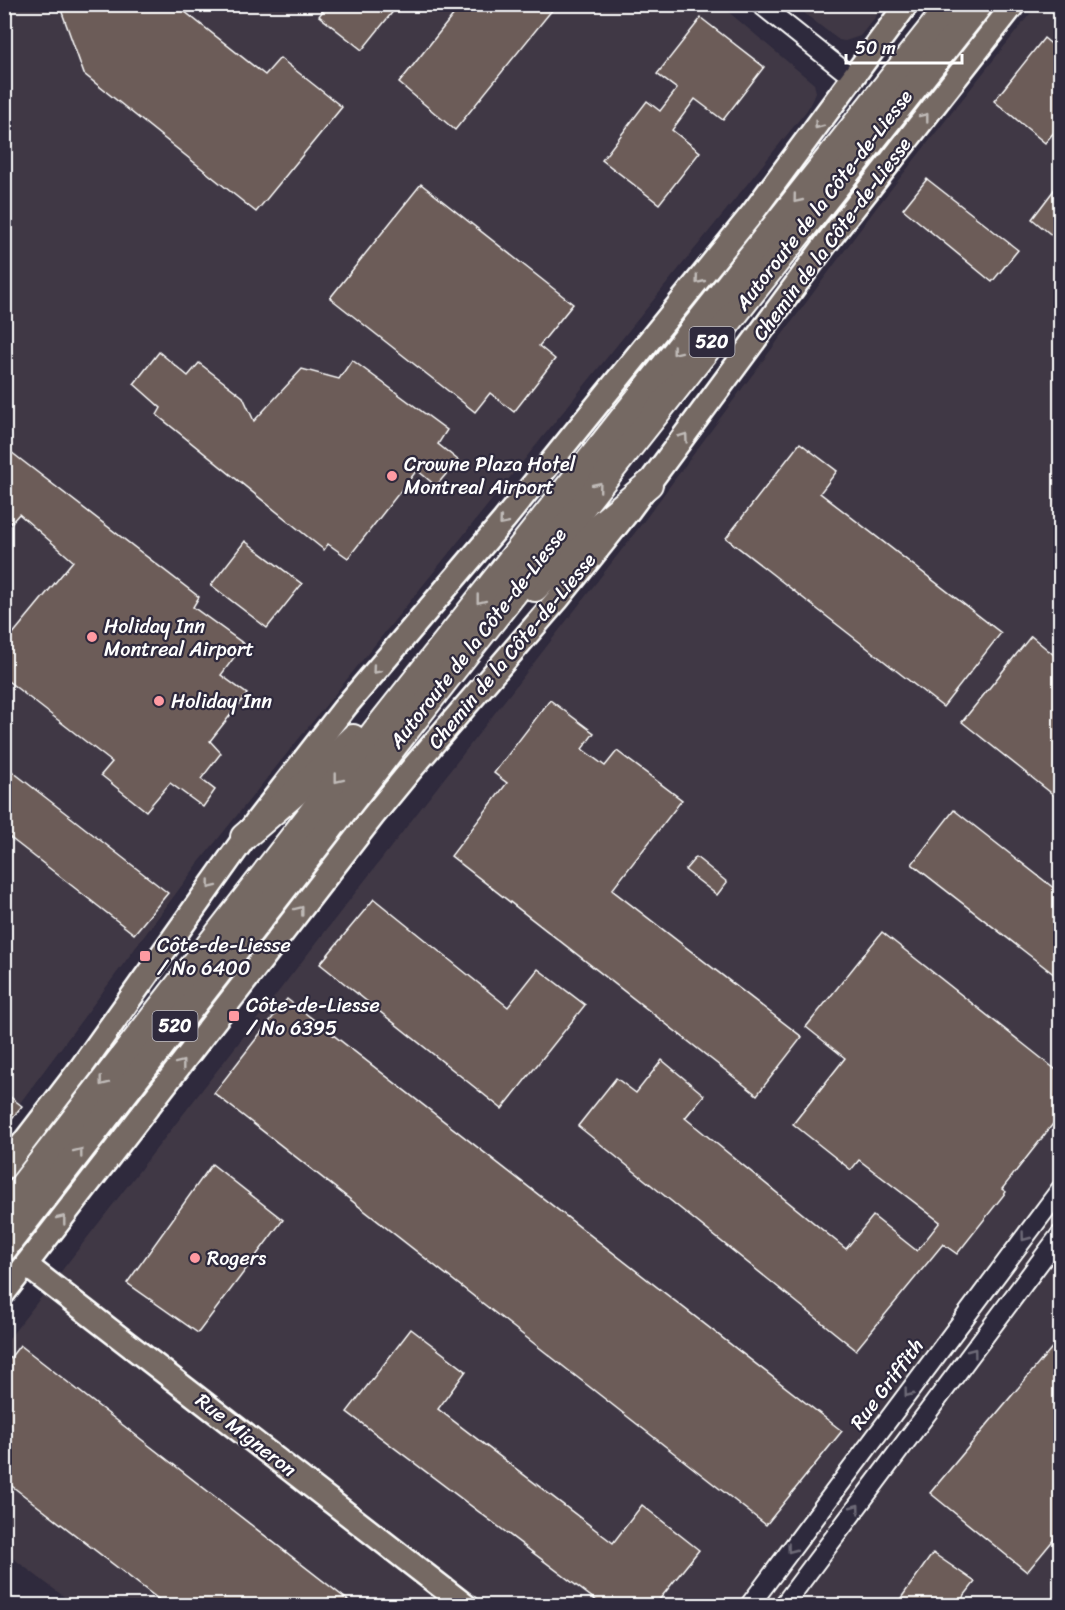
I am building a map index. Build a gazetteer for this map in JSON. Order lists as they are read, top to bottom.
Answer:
{
  "streets": {
    "highway": ["Autoroute de la Côte-de-Liesse", "520"],
    "main road": ["Chemin de la Côte-de-Liesse", "Rue Migneron"],
    "street": ["Rue Griffith"]
  },
  "crossings": [
    ["Chemin de la Côte-de-Liesse", "Rue Migneron"]
  ],
  "places": {
    "other": [
      "Crowne Plaza Hotel Montreal Airport",
      "Holiday Inn Montreal Airport",
      "Holiday Inn",
      "Rogers"
    ],
    "transit": ["Côte-de-Liesse / No 6400", "Côte-de-Liesse / No 6395"]
  },
  "scale_bar": "50 m"
}
